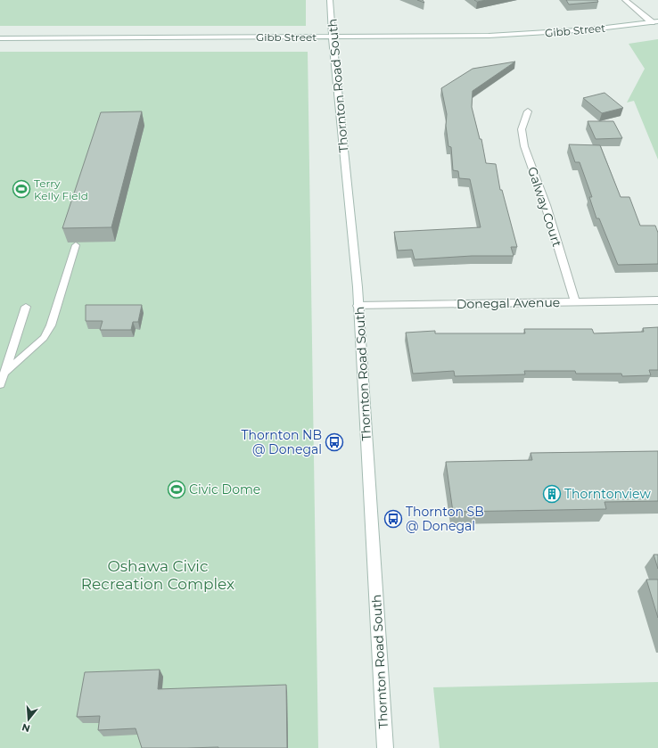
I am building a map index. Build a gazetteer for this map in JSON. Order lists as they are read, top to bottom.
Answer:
{
  "streets": {
    "main road": [
      "Gibb Street",
      "Thornton Road South",
      "Galway Court",
      "Donegal Avenue"
    ]
  },
  "crossings": [
    ["Gibb Street", "Thornton Road South"],
    ["Thornton Road South", "Donegal Avenue"],
    ["Galway Court", "Donegal Avenue"]
  ],
  "parks": ["Oshawa Civic Recreation Complex"],
  "places": {
    "sports": ["Terry Kelly Field", "Civic Dome"],
    "bus stop": ["Thornton NB @ Donegal", "Thornton SB @ Donegal"],
    "building": ["Thorntonview"]
  },
  "north": "bottom"
}
